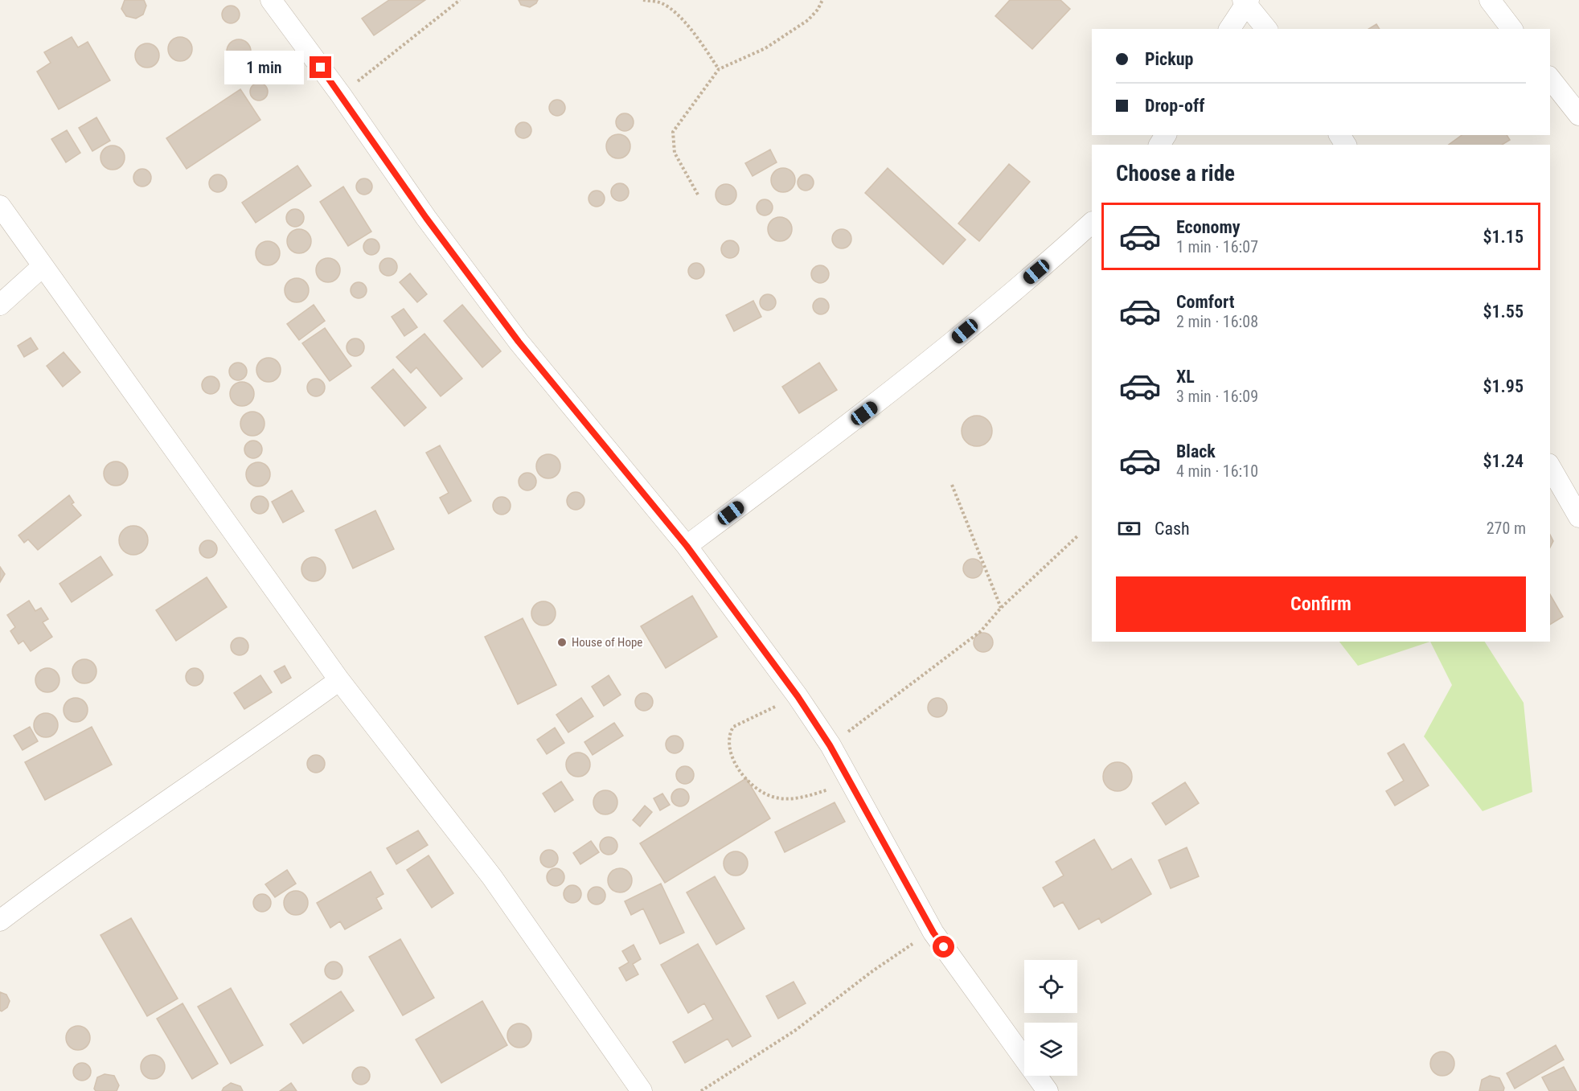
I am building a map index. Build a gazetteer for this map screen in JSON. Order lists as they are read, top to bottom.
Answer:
{
  "places": ["House of Hope"],
  "page": {
    "banner": ["Pickup", "Drop-off"],
    "bubble": "1 min",
    "heading": "Choose a ride",
    "list": [
      {
        "name": "Economy",
        "note": "1 min · 16:07",
        "value": "$1.15"
      },
      {
        "name": "Comfort",
        "note": "2 min · 16:08",
        "value": "$1.55"
      },
      {
        "name": "XL",
        "note": "3 min · 16:09",
        "value": "$1.95"
      },
      {
        "name": "Black",
        "note": "4 min · 16:10",
        "value": "$1.24"
      }
    ],
    "pay": ["Cash", "270 m"],
    "buttons": "Confirm"
  }
}
